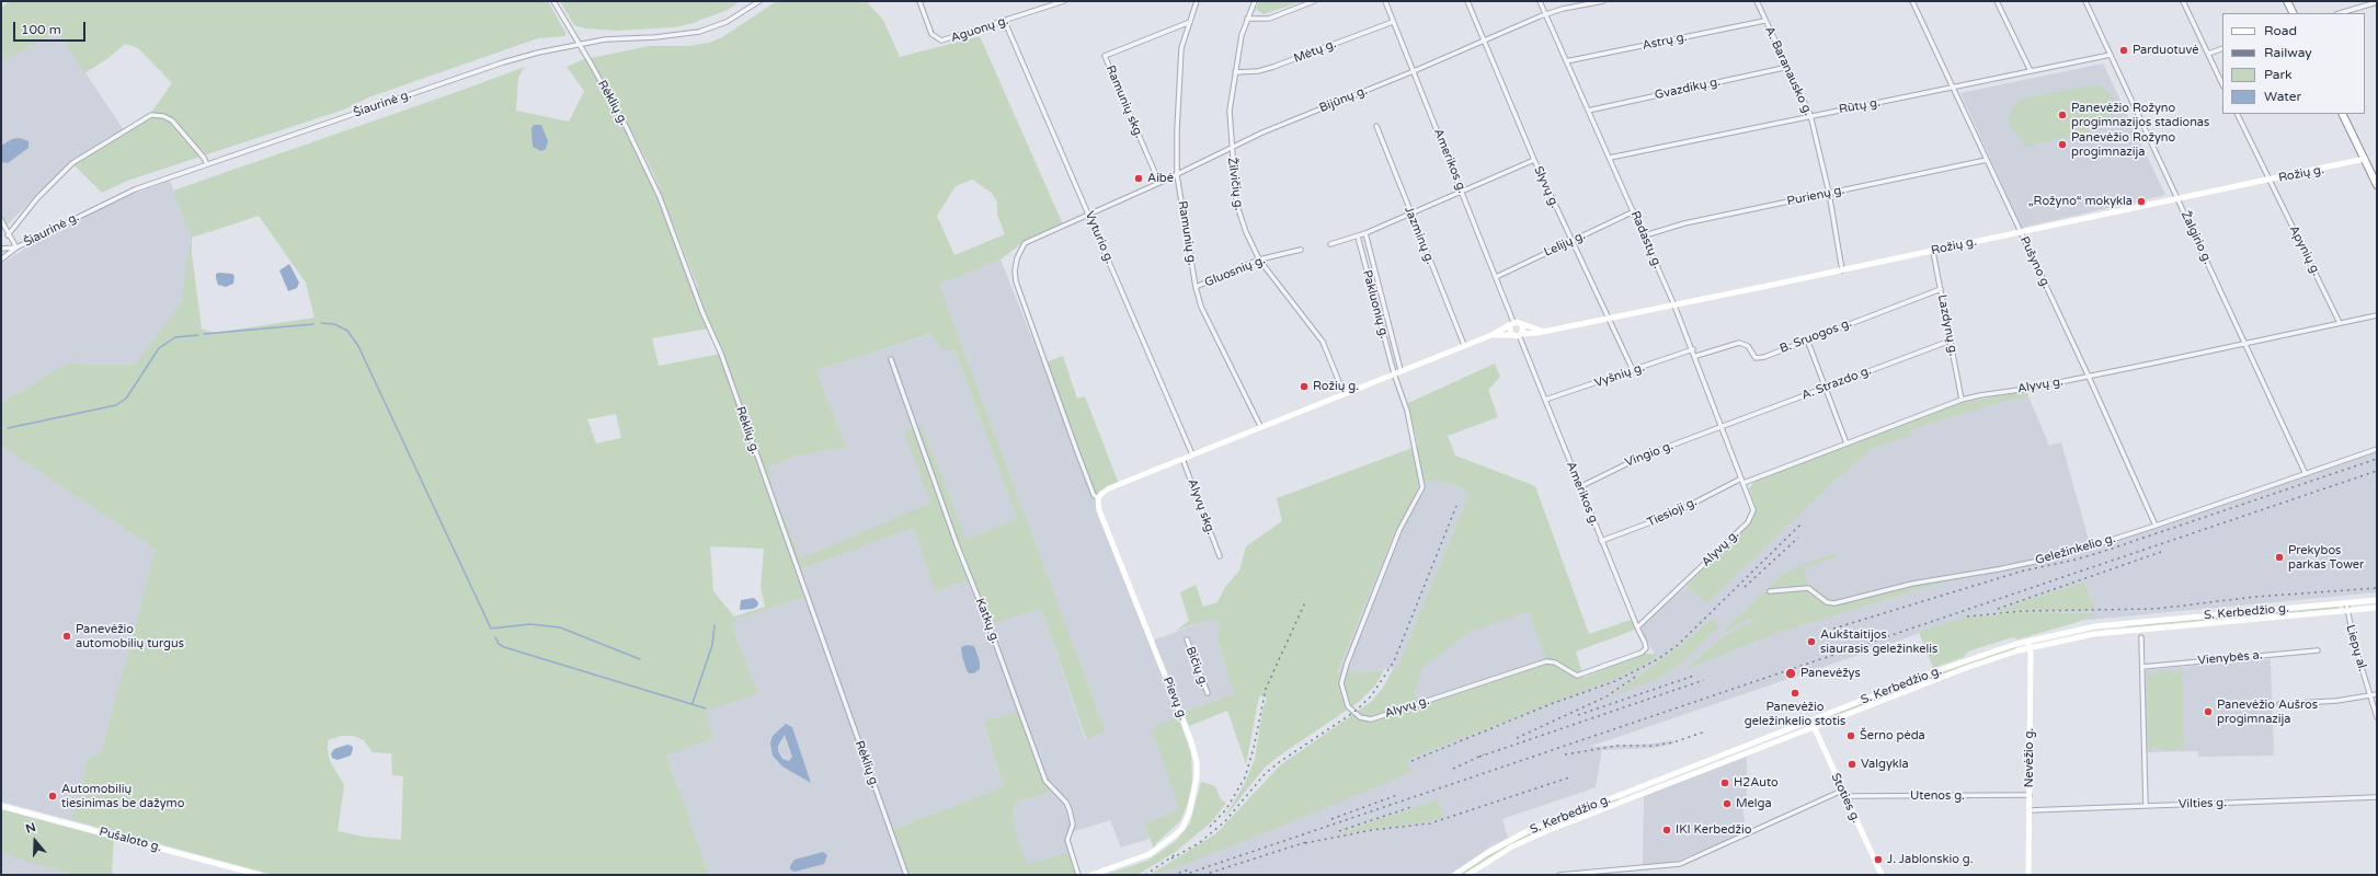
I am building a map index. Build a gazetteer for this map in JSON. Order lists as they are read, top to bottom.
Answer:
{
  "streets": {
    "main road": [
      "Rožių g.",
      "S. Kerbedžio g.",
      "Pievų g.",
      "Nevėžio g.",
      "Stoties g.",
      "Pušaloto g."
    ],
    "street": [
      "Aguonų g.",
      "Astrų g.",
      "Mėtų g.",
      "A. Baranausko g.",
      "Gvazdikų g.",
      "Bijūnų g.",
      "Ramunių skg.",
      "Rėklių g.",
      "Šiaurinė g.",
      "Rūtų g.",
      "Amerikos g.",
      "Žilvičių g.",
      "Slyvų g.",
      "Purienų g.",
      "Ramunių g.",
      "Jazminų g.",
      "Vyturio g.",
      "Žalgirio g.",
      "Radastų g.",
      "Lelijų g.",
      "Apynių g.",
      "Pušyno g.",
      "Gluosnių g.",
      "Pakluonių g.",
      "Lazdynų g.",
      "B. Sruogos g.",
      "Vyšnių g.",
      "A. Strazdo g.",
      "Alyvų g.",
      "Vingio g.",
      "Alyvų skg.",
      "Tiesioji g.",
      "Geležinkelio g.",
      "Katkų g.",
      "Liepų al.",
      "Vienybės a.",
      "Bičių g.",
      "Utenos g.",
      "Vilties g."
    ]
  },
  "crossings": [
    ["Aguonų g.", "Vyturio g."],
    ["Astrų g.", "A. Baranausko g."],
    ["Astrų g.", "Radastų g."],
    ["Mėtų g.", "Amerikos g."],
    ["Mėtų g.", "Žilvičių g."],
    ["A. Baranausko g.", "Gvazdikų g."],
    ["A. Baranausko g.", "Rūtų g."],
    ["A. Baranausko g.", "Rožių g."],
    ["A. Baranausko g.", "Purienų g."],
    ["Gvazdikų g.", "Radastų g."],
    ["Bijūnų g.", "Ramunių skg."],
    ["Bijūnų g.", "Amerikos g."],
    ["Bijūnų g.", "Rožių g."],
    ["Bijūnų g.", "Žilvičių g."],
    ["Bijūnų g.", "Slyvų g."],
    ["Bijūnų g.", "Ramunių g."],
    ["Bijūnų g.", "Vyturio g."],
    ["Bijūnų g.", "Radastų g."],
    ["Bijūnų g.", "Pievų g."],
    ["Ramunių skg.", "Ramunių g."],
    ["Rėklių g.", "Šiaurinė g."],
    ["Rūtų g.", "Žalgirio g."],
    ["Rūtų g.", "Radastų g."],
    ["Rūtų g.", "Pušyno g."],
    ["Amerikos g.", "Rožių g."],
    ["Amerikos g.", "Lelijų g."],
    ["Amerikos g.", "Vyšnių g."],
    ["Amerikos g.", "Alyvų g."],
    ["Amerikos g.", "Vingio g."],
    ["Amerikos g.", "Tiesioji g."],
    ["Rožių g.", "Žilvičių g."],
    ["Rožių g.", "Slyvų g."],
    ["Rožių g.", "Ramunių g."],
    ["Rožių g.", "Jazminų g."],
    ["Rožių g.", "Vyturio g."],
    ["Rožių g.", "Žalgirio g."],
    ["Rožių g.", "Radastų g."],
    ["Rožių g.", "Apynių g."],
    ["Rožių g.", "Pušyno g."],
    ["Rožių g.", "Pakluonių g."],
    ["Rožių g.", "Lazdynų g."],
    ["Rožių g.", "Alyvų skg."],
    ["Rožių g.", "Pievų g."],
    ["Žilvičių g.", "Gluosnių g."],
    ["Slyvų g.", "Lelijų g."],
    ["Slyvų g.", "Vyšnių g."],
    ["Purienų g.", "Radastų g."],
    ["Purienų g.", "Pušyno g."],
    ["Ramunių g.", "Gluosnių g."],
    ["Žalgirio g.", "Alyvų g."],
    ["Žalgirio g.", "Geležinkelio g."],
    ["Radastų g.", "Lelijų g."],
    ["Radastų g.", "B. Sruogos g."],
    ["Radastų g.", "Vyšnių g."],
    ["Radastų g.", "A. Strazdo g."],
    ["Radastų g.", "Alyvų g."],
    ["Radastų g.", "Vingio g."],
    ["Radastų g.", "Tiesioji g."],
    ["Apynių g.", "Alyvų g."],
    ["Pušyno g.", "Alyvų g."],
    ["Pušyno g.", "Geležinkelio g."],
    ["Pakluonių g.", "Alyvų g."],
    ["Lazdynų g.", "B. Sruogos g."],
    ["Lazdynų g.", "A. Strazdo g."],
    ["Lazdynų g.", "Alyvų g."],
    ["A. Strazdo g.", "Vingio g."],
    ["Alyvų g.", "Tiesioji g."],
    ["S. Kerbedžio g.", "Liepų al."],
    ["S. Kerbedžio g.", "Nevėžio g."],
    ["S. Kerbedžio g.", "Stoties g."],
    ["Nevėžio g.", "Utenos g."],
    ["Nevėžio g.", "Vilties g."],
    ["Utenos g.", "Stoties g."]
  ],
  "places": [
    "Parduotuvė",
    "Panevėžio Rožyno progimnazijos stadionas",
    "Panevėžio Rožyno progimnazija",
    "Aibė",
    "„Rožyno“ mokykla",
    "Rožių g.",
    "Prekybos parkas Tower",
    "Panevėžio automobilių turgus",
    "Aukštaitijos siaurasis geležinkelis",
    "Panevėžys",
    "Panevėžio geležinkelio stotis",
    "Panevėžio Aušros progimnazija",
    "Šerno pėda",
    "Valgykla",
    "H2Auto",
    "Automobilių tiesinimas be dažymo",
    "Melga",
    "IKI Kerbedžio",
    "J. Jablonskio g."
  ],
  "legend": [
    "Road",
    "Railway",
    "Park",
    "Water"
  ],
  "scale_bar": "100 m",
  "north": "top"
}
